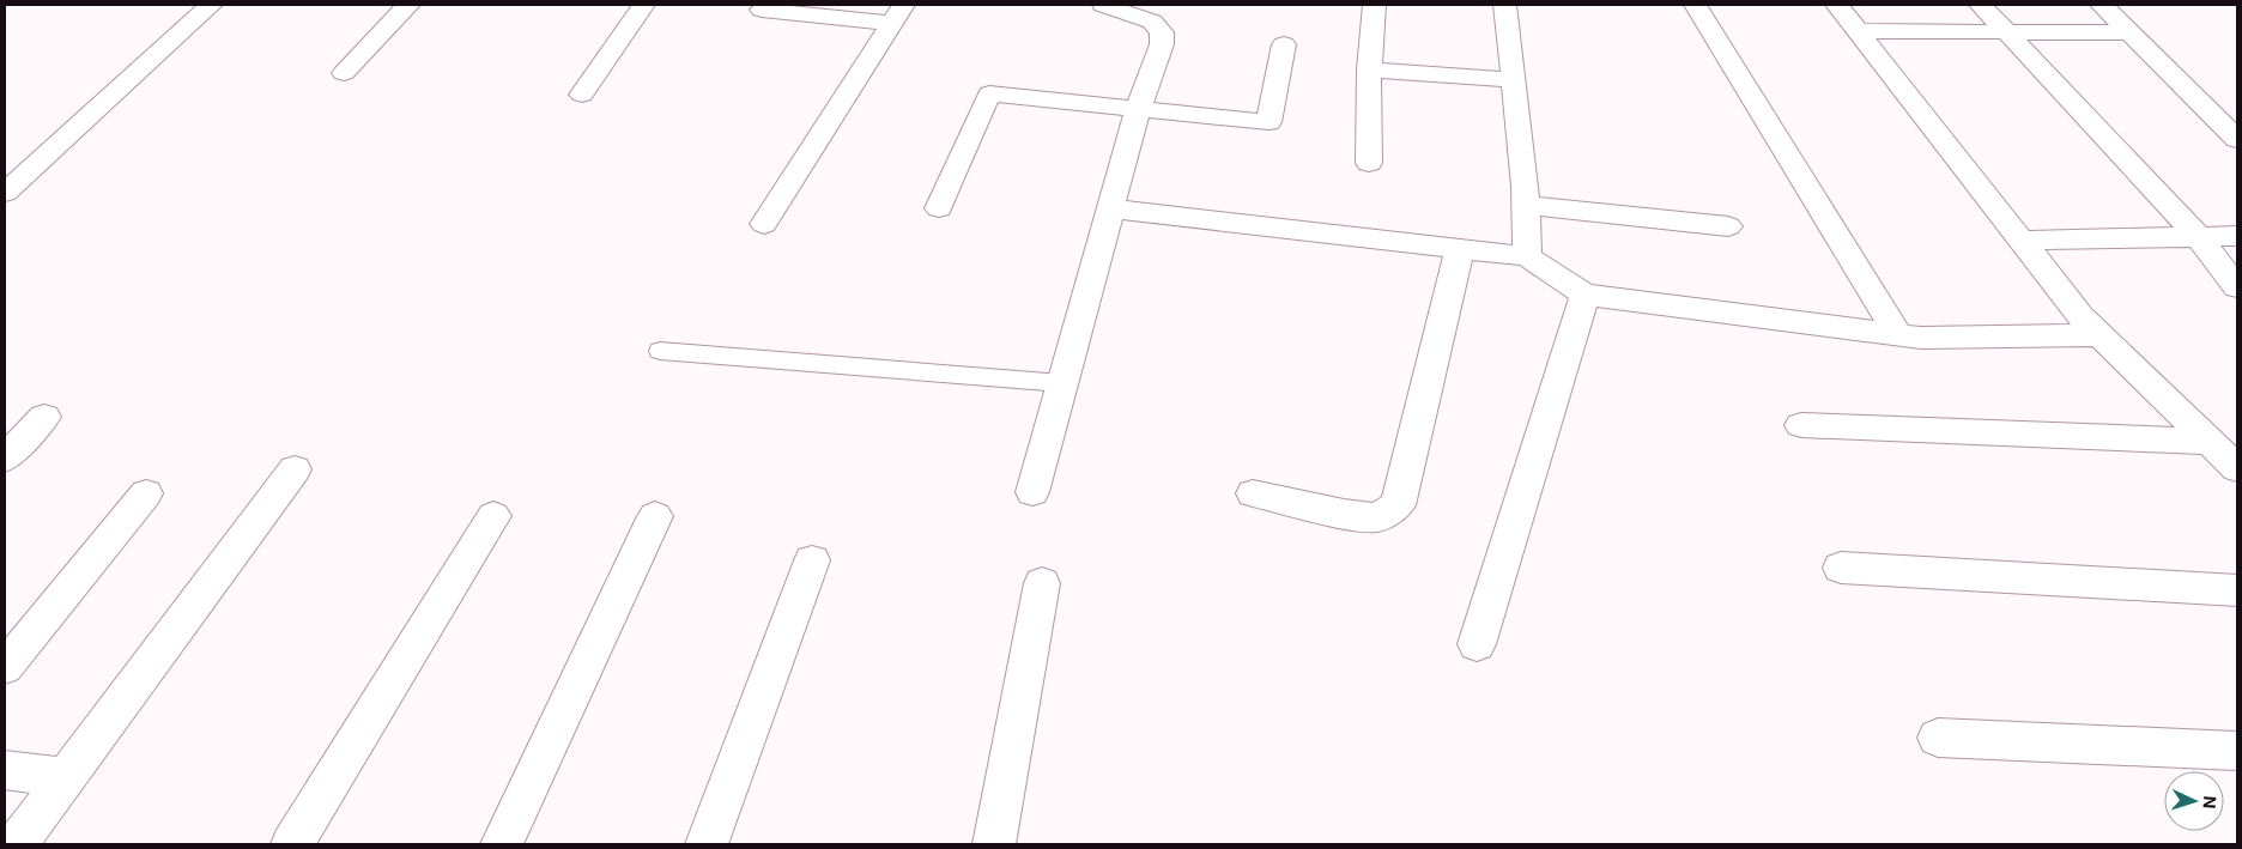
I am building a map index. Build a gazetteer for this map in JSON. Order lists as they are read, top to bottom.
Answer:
{
  "north": "right"
}
